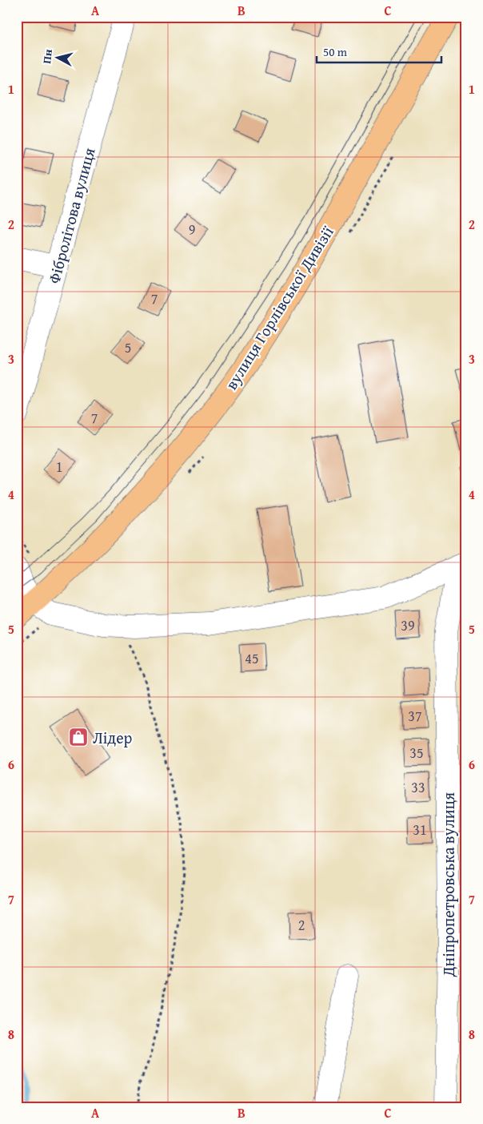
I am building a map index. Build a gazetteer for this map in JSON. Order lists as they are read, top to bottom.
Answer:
{
  "streets": {
    "main road": ["вулиця Горлівської Дивізії"],
    "street": ["Фібролітова вулиця", "Дніпропетровська вулиця"]
  },
  "places": {
    "shop": ["Лідер"]
  },
  "house_numbers": [
    "9",
    "7",
    "5",
    "7",
    "1",
    "39",
    "45",
    "37",
    "35",
    "33",
    "31",
    "2"
  ],
  "scale_bar": "50 m",
  "north": "left",
  "grid": {
    "columns": ["A", "B", "C"],
    "rows": [
      "1",
      "2",
      "3",
      "4",
      "5",
      "6",
      "7",
      "8"
    ]
  }
}
